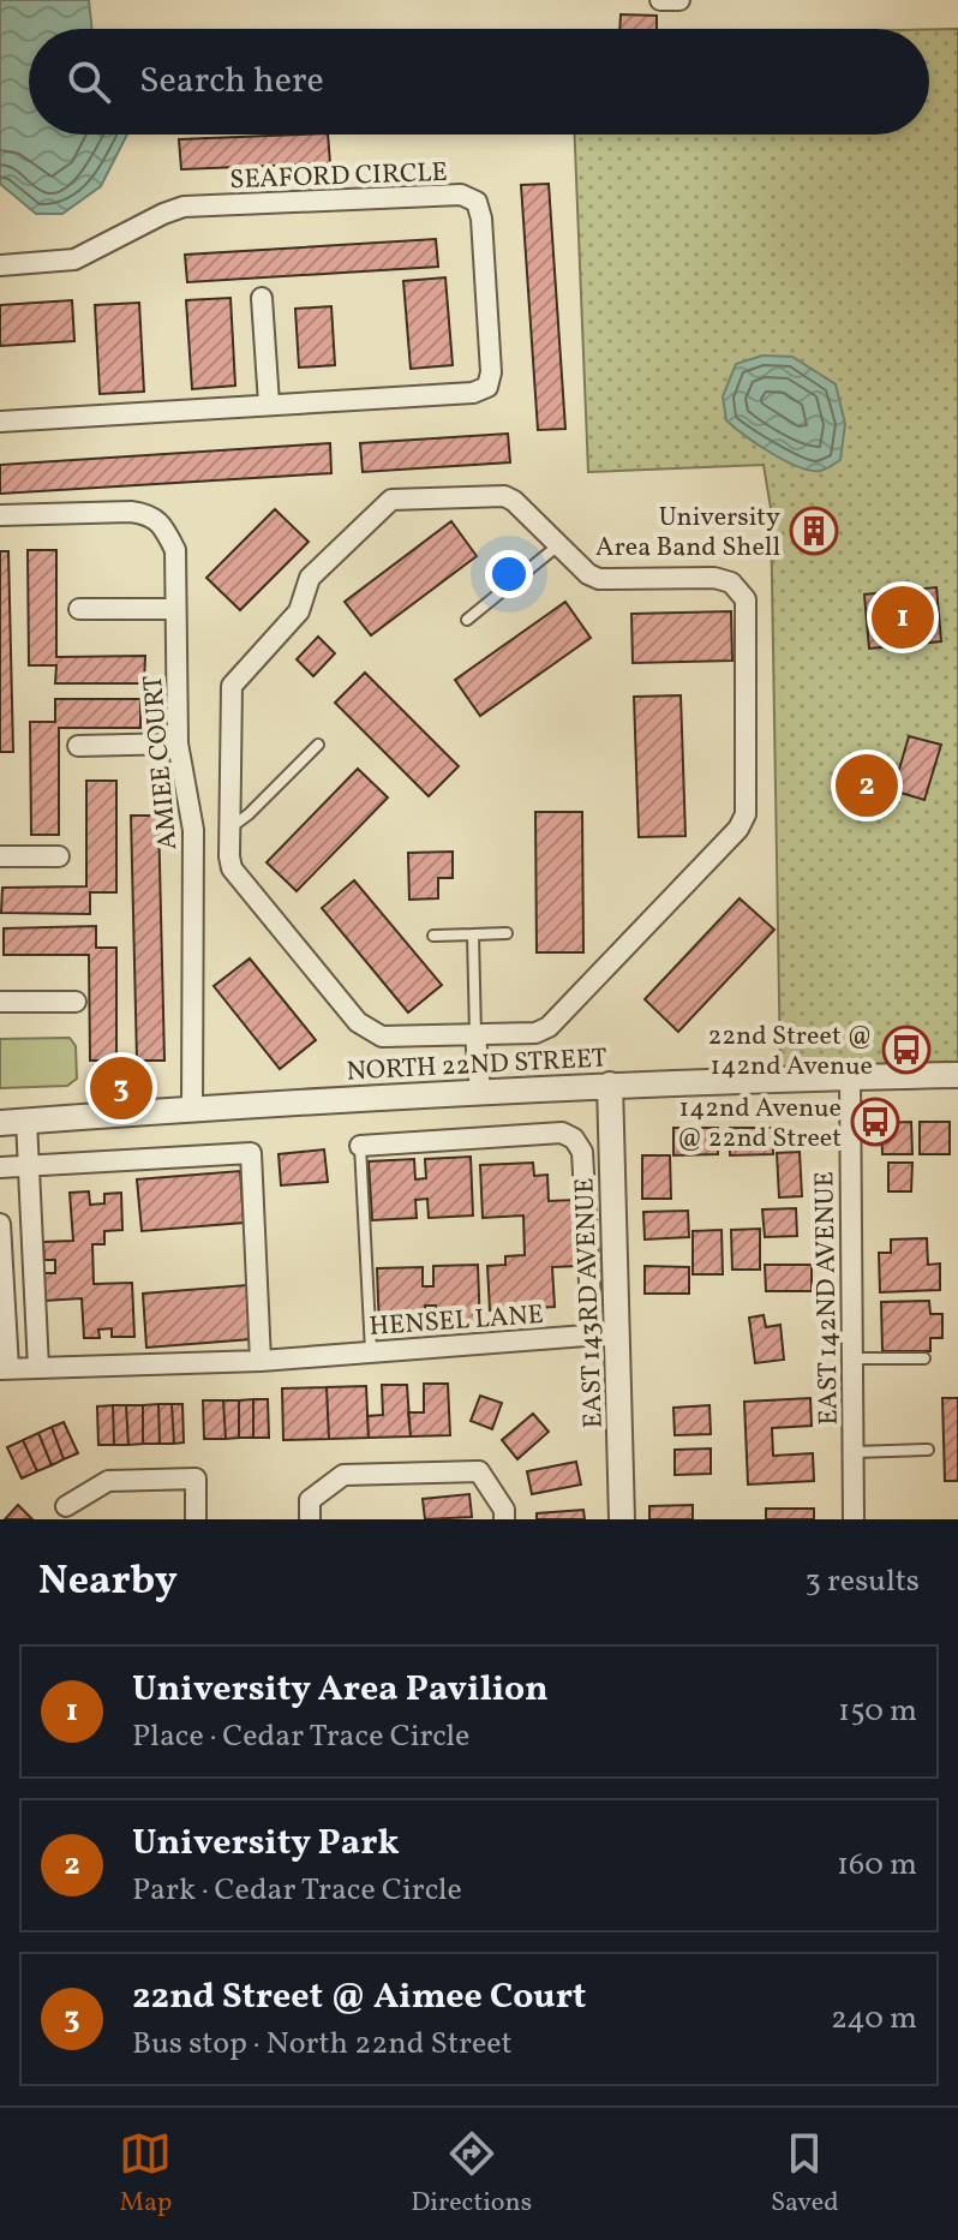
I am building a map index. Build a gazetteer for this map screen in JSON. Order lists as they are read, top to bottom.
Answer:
{
  "streets": {
    "street": [
      "SEAFORD CIRCLE",
      "AMIEE COURT",
      "NORTH 22ND STREET",
      "EAST 142ND AVENUE",
      "EAST 143RD AVENUE",
      "HENSEL LANE"
    ]
  },
  "crossings": [
    ["AMIEE COURT", "NORTH 22ND STREET"],
    ["NORTH 22ND STREET", "EAST 142ND AVENUE"],
    ["NORTH 22ND STREET", "EAST 143RD AVENUE"],
    ["EAST 143RD AVENUE", "HENSEL LANE"]
  ],
  "places": {
    "building": ["University Area Band Shell"],
    "bus stop": ["22nd Street @ 142nd Avenue", "142nd Avenue @ 22nd Street"]
  },
  "page": {
    "search": "Search here",
    "pins": ["1", "2", "3"],
    "heading": ["Nearby", "3 results"],
    "list": [
      {
        "mark": "1",
        "name": "University Area Pavilion",
        "note": "Place · Cedar Trace Circle",
        "value": "150 m"
      },
      {
        "mark": "2",
        "name": "University Park",
        "note": "Park · Cedar Trace Circle",
        "value": "160 m"
      },
      {
        "mark": "3",
        "name": "22nd Street @ Aimee Court",
        "note": "Bus stop · North 22nd Street",
        "value": "240 m"
      }
    ],
    "nav": ["Map", "Directions", "Saved"]
  }
}
